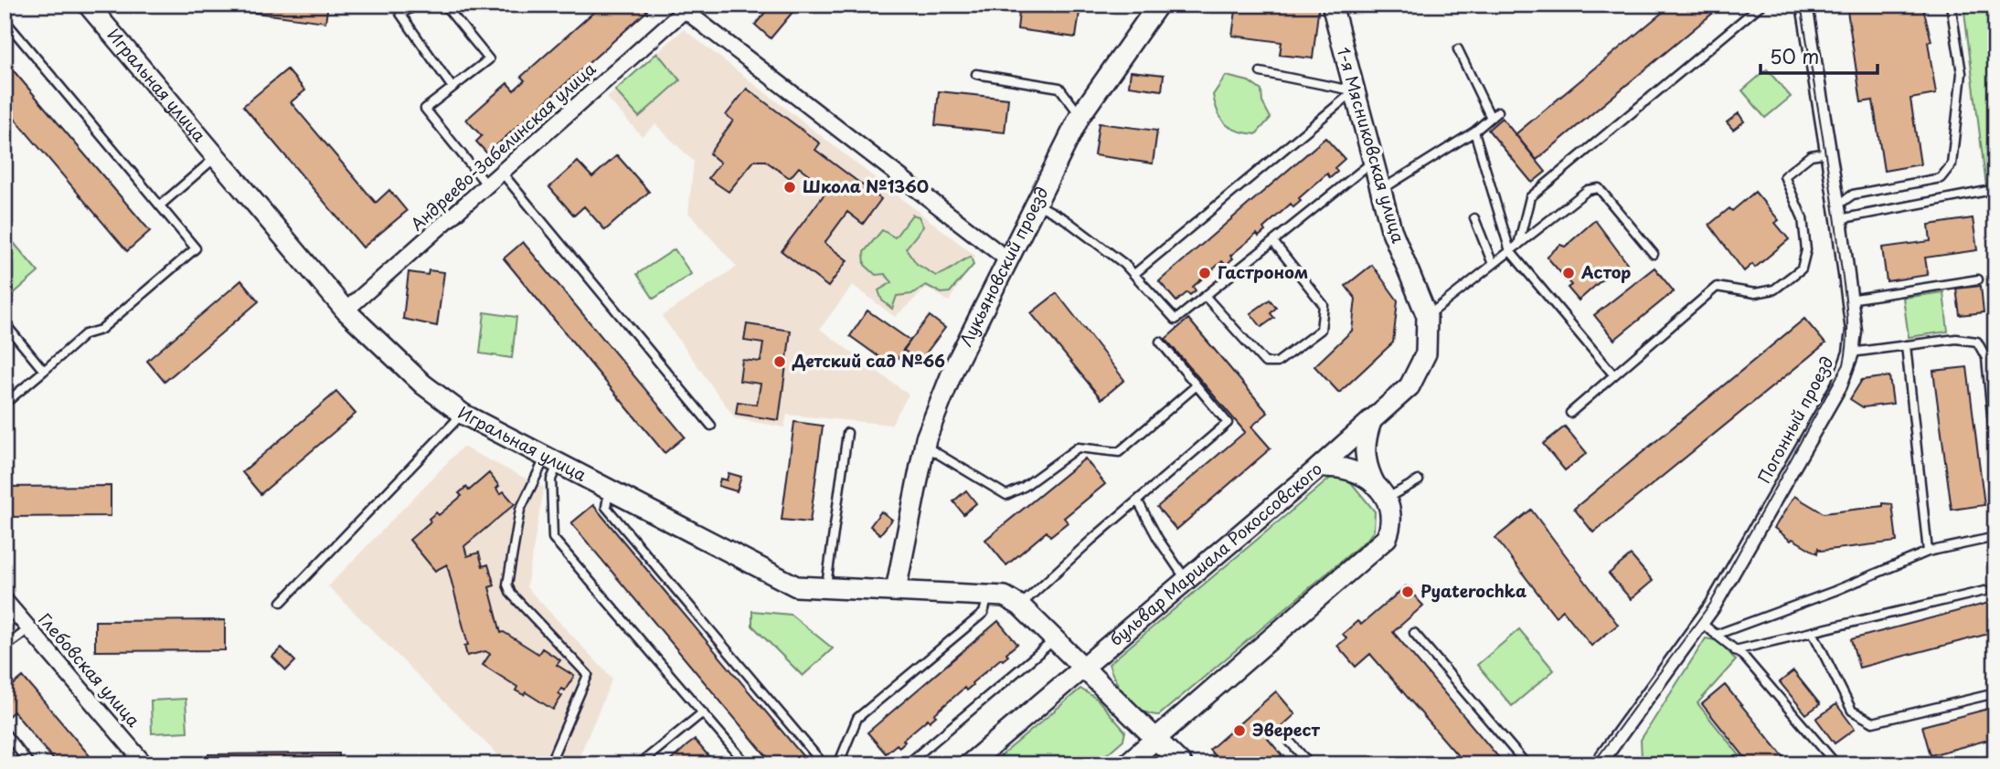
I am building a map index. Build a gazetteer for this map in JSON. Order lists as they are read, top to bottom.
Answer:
{
  "streets": {
    "street": [
      "Игральная улица",
      "1-я Мясниковская улица",
      "Андреево-Забелинская улица",
      "Лукьяновский проезд",
      "Погонный проезд",
      "бульвар Маршала Рокоссовского",
      "Глебовская улица"
    ]
  },
  "crossings": [
    ["Игральная улица", "Андреево-Забелинская улица"],
    ["Игральная улица", "Лукьяновский проезд"],
    ["Игральная улица", "бульвар Маршала Рокоссовского"],
    ["1-я Мясниковская улица", "бульвар Маршала Рокоссовского"],
    ["Андреево-Забелинская улица", "Лукьяновский проезд"]
  ],
  "places": [
    "Школа №1360",
    "Гастроном",
    "Астор",
    "Детский сад №66",
    "Pyaterochka",
    "Эверест"
  ],
  "scale_bar": "50 m"
}
